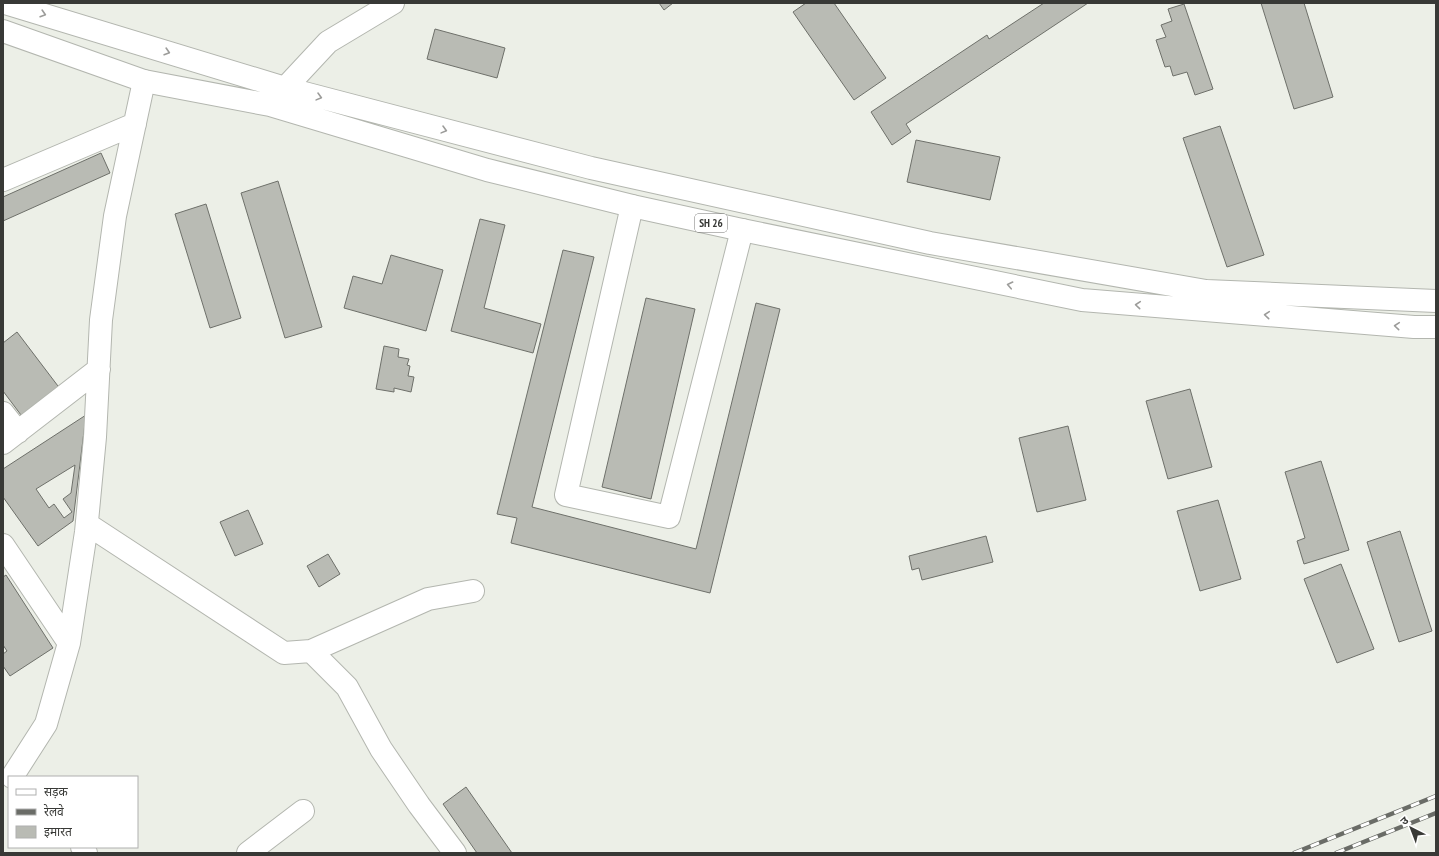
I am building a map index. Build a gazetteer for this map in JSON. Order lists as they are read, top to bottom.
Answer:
{
  "streets": {
    "main road": ["SH 26"]
  },
  "legend": ["सड़क", "रेलवे", "इमारत"],
  "north": "top left"
}
